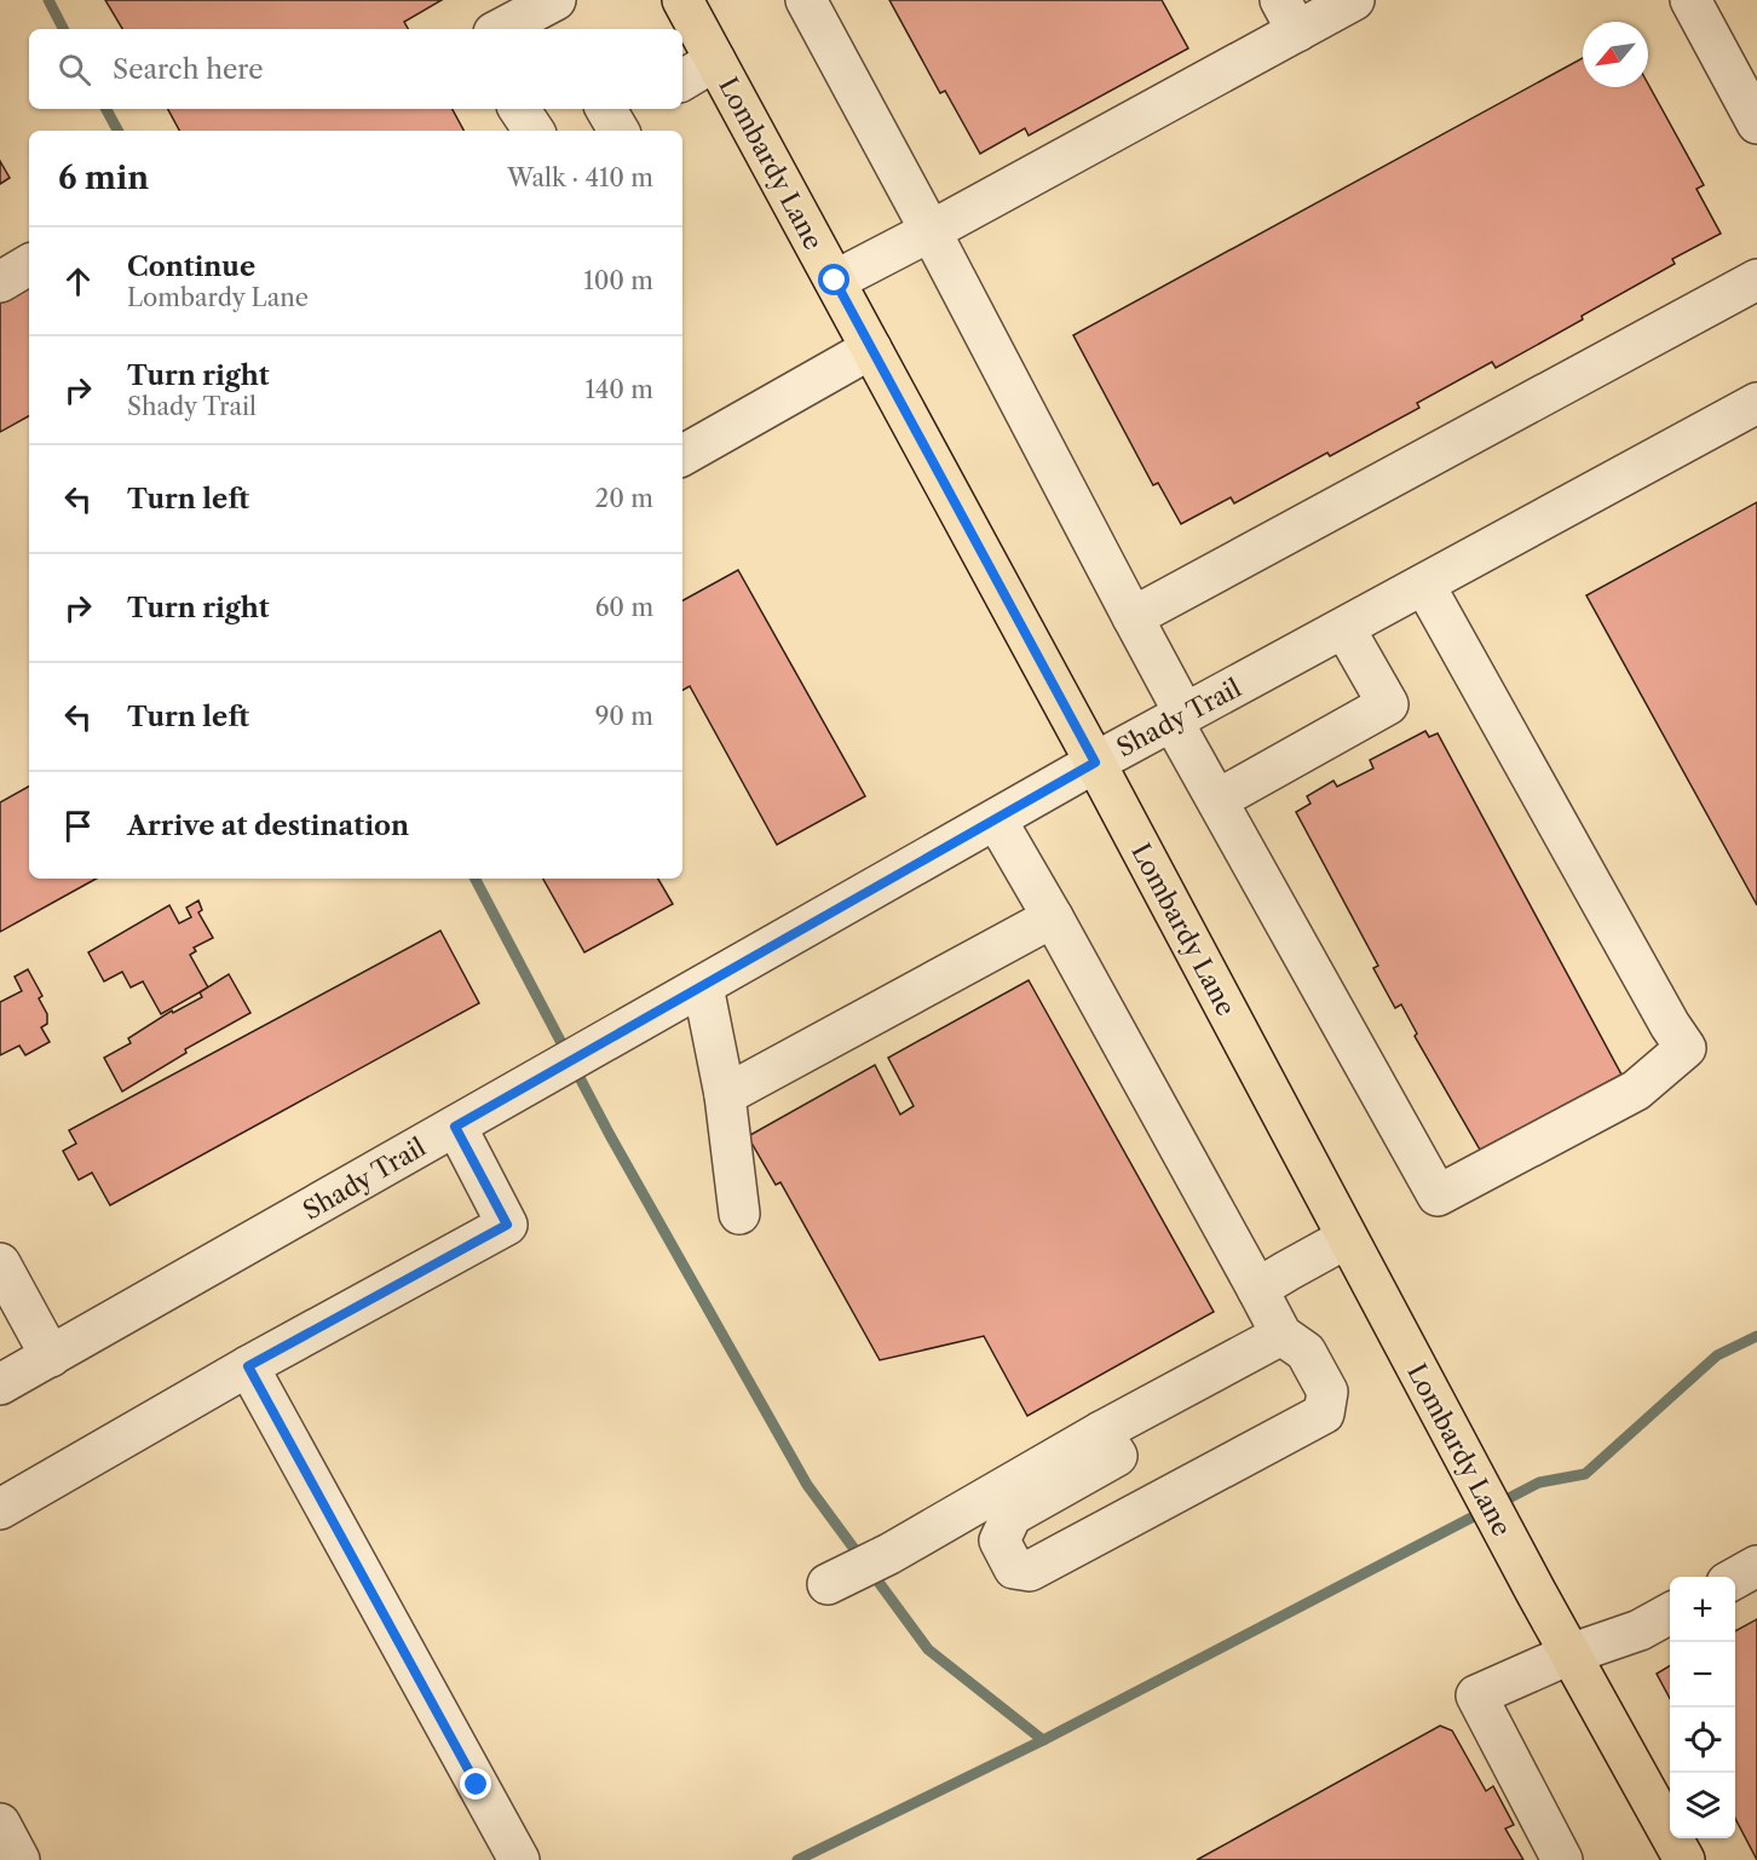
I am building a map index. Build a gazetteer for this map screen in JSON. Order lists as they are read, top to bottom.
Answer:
{
  "streets": {
    "main road": ["Lombardy Lane"],
    "street": ["Shady Trail"]
  },
  "crossings": [
    ["Lombardy Lane", "Shady Trail"]
  ],
  "north": "bottom left",
  "page": {
    "search": "Search here",
    "heading": ["6 min", "Walk · 410 m"],
    "list": [
      ["Continue", "Lombardy Lane", "100 m"],
      ["Turn right", "Shady Trail", "140 m"],
      ["Turn left", "20 m"],
      ["Turn right", "60 m"],
      ["Turn left", "90 m"],
      "Arrive at destination"
    ],
    "map_buttons": ["+", "−"]
  }
}
